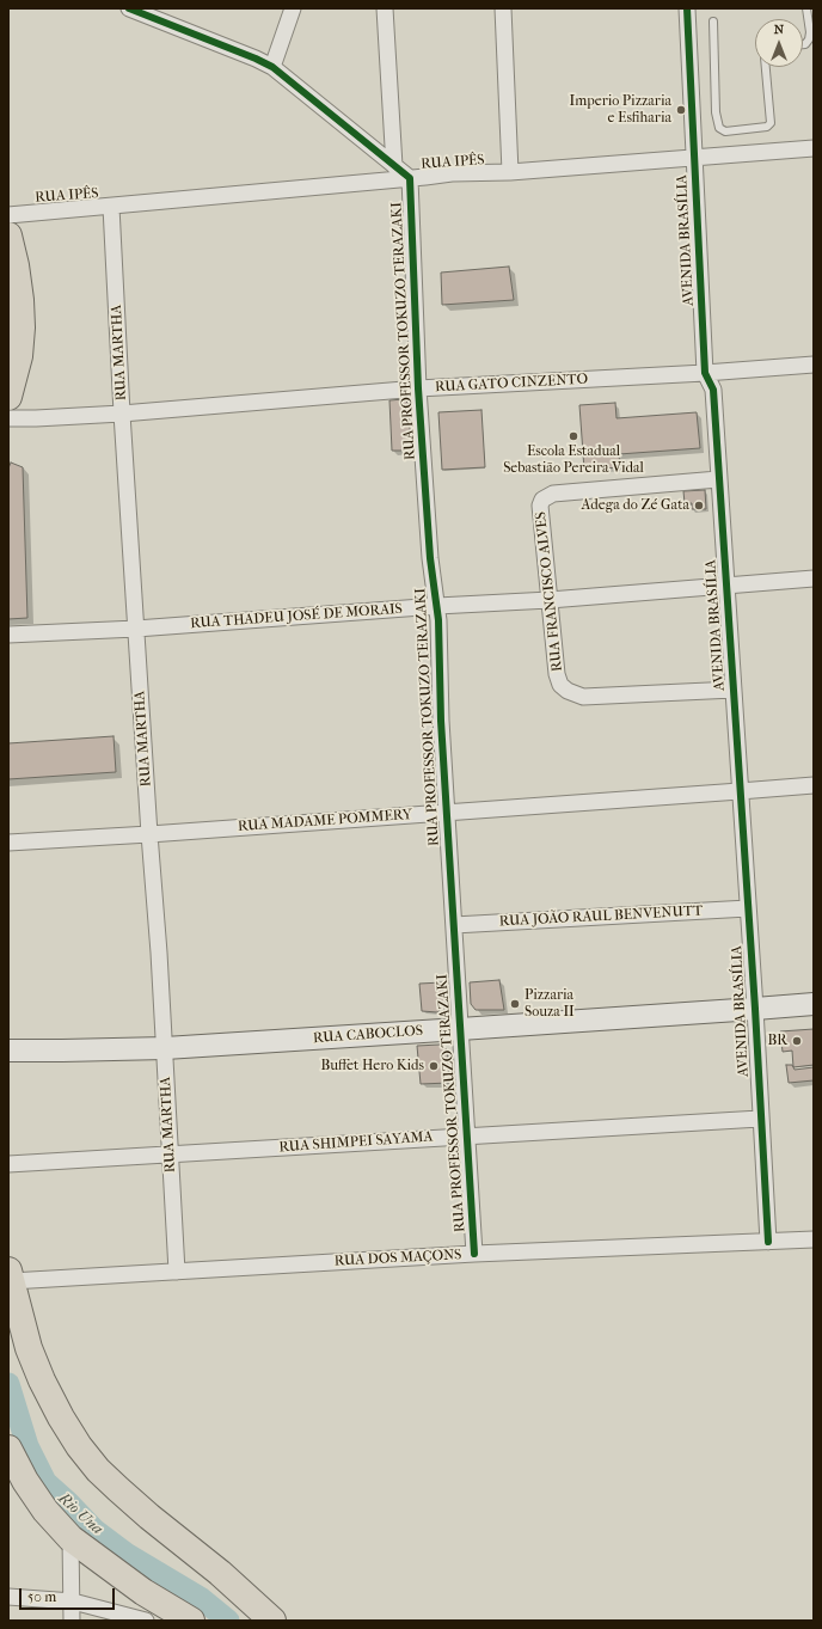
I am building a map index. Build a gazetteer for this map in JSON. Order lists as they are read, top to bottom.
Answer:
{
  "streets": {
    "street": [
      "RUA IPÊS",
      "AVENIDA BRASÍLIA",
      "RUA PROFESSOR TOKUZO TERAZAKI",
      "RUA MARTHA",
      "RUA GATO CINZENTO",
      "RUA FRANCISCO ALVES",
      "RUA THADEU JOSÉ DE MORAIS",
      "RUA MADAME POMMERY",
      "RUA JOÃO RAUL BENVENUTT",
      "RUA CABOCLOS",
      "RUA SHIMPEI SAYAMA",
      "RUA DOS MAÇONS"
    ]
  },
  "crossings": [
    ["RUA IPÊS", "AVENIDA BRASÍLIA"],
    ["RUA IPÊS", "RUA PROFESSOR TOKUZO TERAZAKI"],
    ["RUA IPÊS", "RUA MARTHA"],
    ["AVENIDA BRASÍLIA", "RUA GATO CINZENTO"],
    ["AVENIDA BRASÍLIA", "RUA FRANCISCO ALVES"],
    ["AVENIDA BRASÍLIA", "RUA THADEU JOSÉ DE MORAIS"],
    ["AVENIDA BRASÍLIA", "RUA MADAME POMMERY"],
    ["AVENIDA BRASÍLIA", "RUA JOÃO RAUL BENVENUTT"],
    ["AVENIDA BRASÍLIA", "RUA CABOCLOS"],
    ["AVENIDA BRASÍLIA", "RUA SHIMPEI SAYAMA"],
    ["AVENIDA BRASÍLIA", "RUA DOS MAÇONS"],
    ["RUA PROFESSOR TOKUZO TERAZAKI", "RUA GATO CINZENTO"],
    ["RUA PROFESSOR TOKUZO TERAZAKI", "RUA THADEU JOSÉ DE MORAIS"],
    ["RUA PROFESSOR TOKUZO TERAZAKI", "RUA MADAME POMMERY"],
    ["RUA PROFESSOR TOKUZO TERAZAKI", "RUA JOÃO RAUL BENVENUTT"],
    ["RUA PROFESSOR TOKUZO TERAZAKI", "RUA CABOCLOS"],
    ["RUA PROFESSOR TOKUZO TERAZAKI", "RUA SHIMPEI SAYAMA"],
    ["RUA PROFESSOR TOKUZO TERAZAKI", "RUA DOS MAÇONS"],
    ["RUA MARTHA", "RUA GATO CINZENTO"],
    ["RUA MARTHA", "RUA THADEU JOSÉ DE MORAIS"],
    ["RUA MARTHA", "RUA MADAME POMMERY"],
    ["RUA MARTHA", "RUA CABOCLOS"],
    ["RUA MARTHA", "RUA SHIMPEI SAYAMA"],
    ["RUA MARTHA", "RUA DOS MAÇONS"],
    ["RUA FRANCISCO ALVES", "RUA THADEU JOSÉ DE MORAIS"]
  ],
  "water": ["Rio Una"],
  "places": [
    "Imperio Pizzaria e Esfiharia",
    "Escola Estadual Sebastião Pereira Vidal",
    "Adega do Zé Gata",
    "Pizzaria Souza II",
    "BR",
    "Buffet Hero Kids"
  ],
  "scale_bar": "50 m",
  "north": "top"
}
